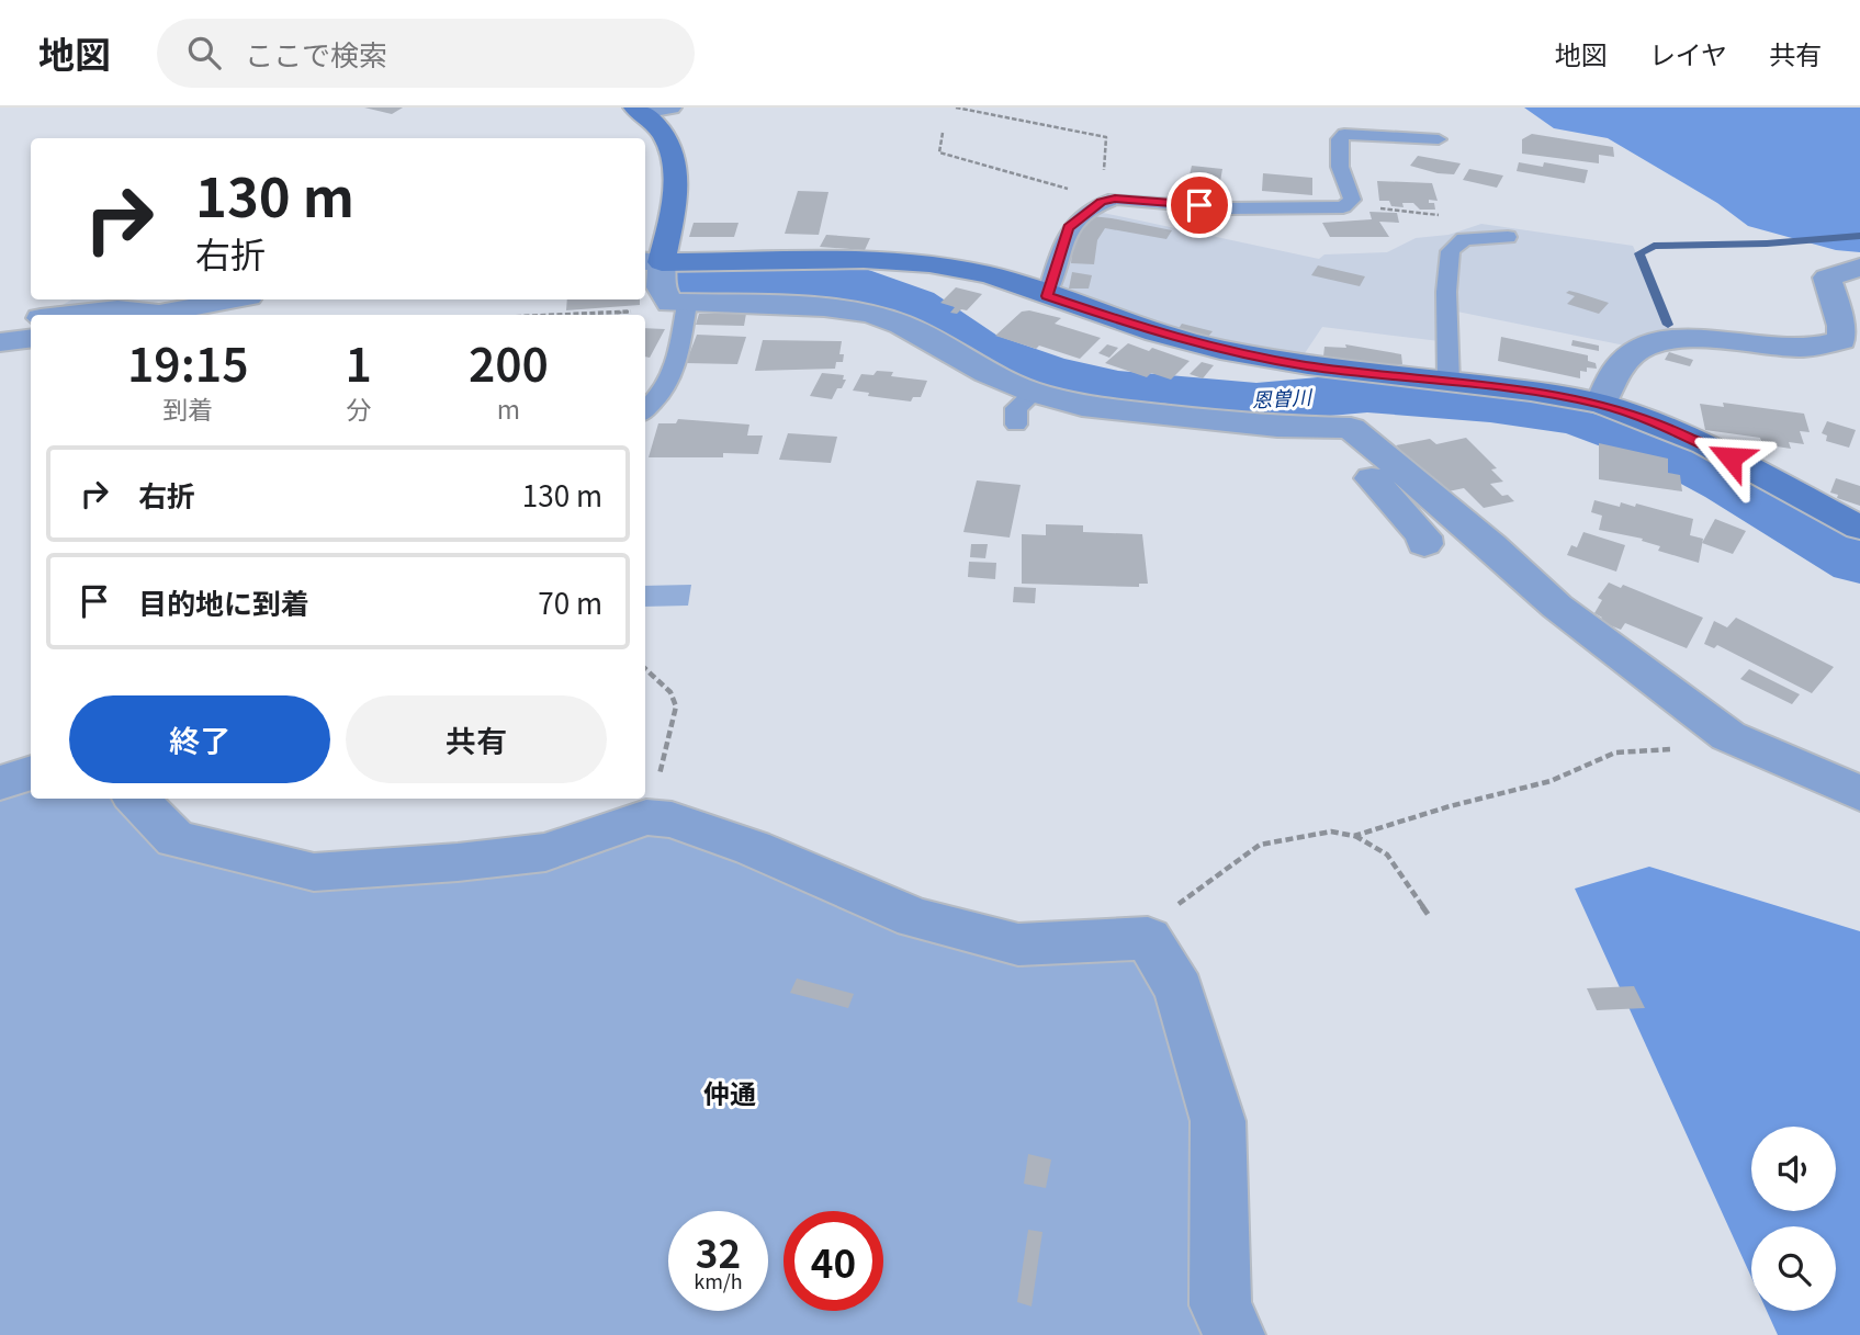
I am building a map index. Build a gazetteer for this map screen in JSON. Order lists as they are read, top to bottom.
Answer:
{
  "districts": ["仲通"],
  "water": ["恩曽川"],
  "page": {
    "header": "地図",
    "search": "ここで検索",
    "nav": ["地図", "レイヤ", "共有"],
    "turn": ["130 m", "右折"],
    "eta": [
      "19:15",
      "到着",
      "1",
      "分",
      "200",
      "m"
    ],
    "list": [
      {
        "name": "右折",
        "value": "130 m"
      },
      {
        "name": "目的地に到着",
        "value": "70 m"
      }
    ],
    "buttons": ["終了", "共有"],
    "speed": "32 km/h",
    "limit": "40"
  }
}
